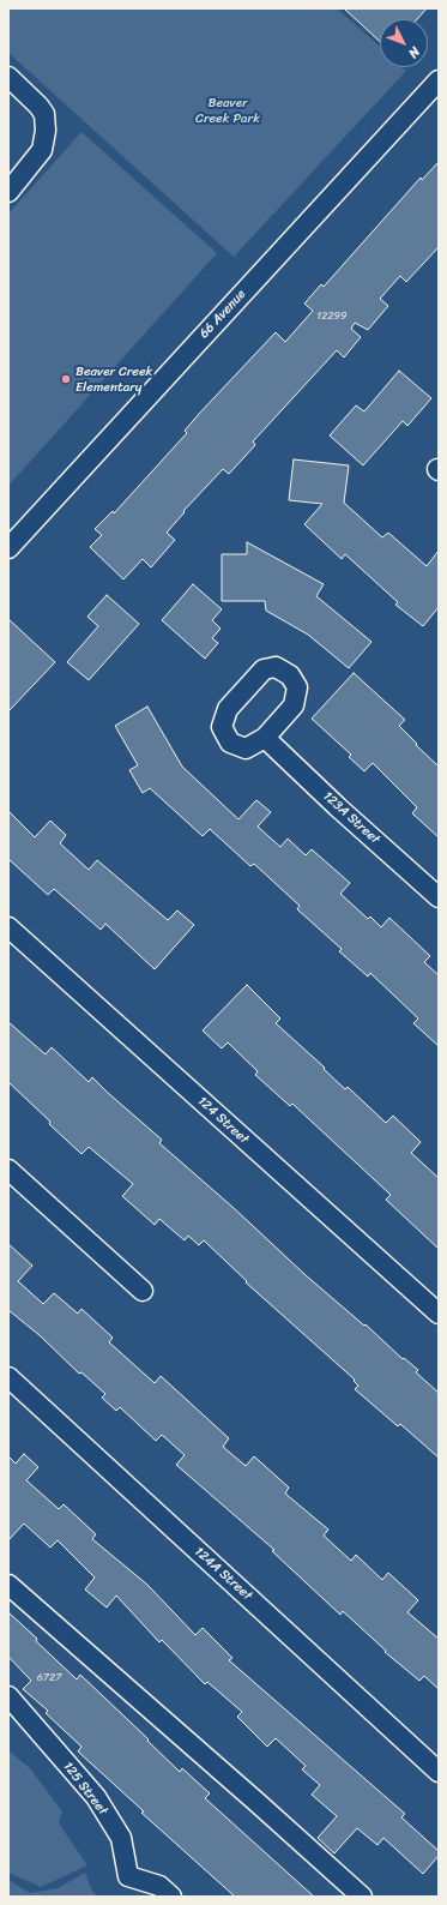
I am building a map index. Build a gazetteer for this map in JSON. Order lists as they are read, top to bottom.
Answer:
{
  "streets": {
    "street": [
      "66 Avenue",
      "123A Street",
      "124 Street",
      "124A Street",
      "125 Street"
    ]
  },
  "parks": ["Beaver Creek Park"],
  "places": ["Beaver Creek Elementary"],
  "house_numbers": ["12299", "6727"],
  "north": "bottom right"
}
